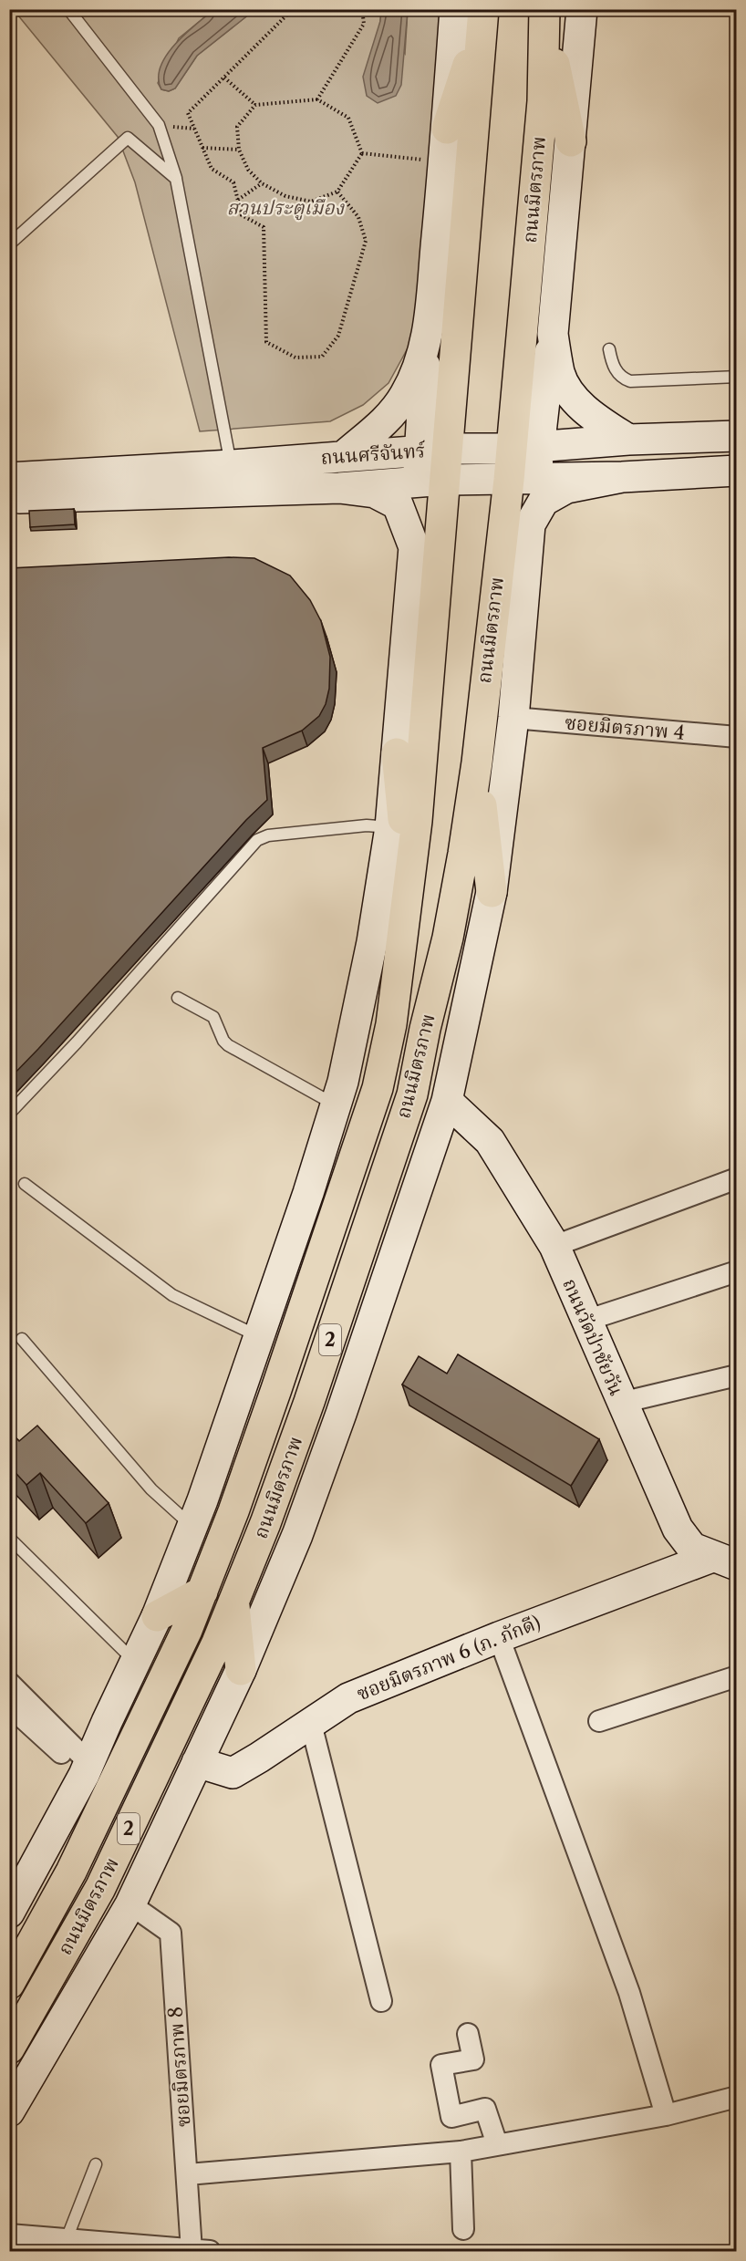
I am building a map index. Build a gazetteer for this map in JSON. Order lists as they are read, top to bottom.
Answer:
{
  "streets": {
    "main road": [
      "ถนนมิตรภาพ",
      "ถนนศรีจันทร์",
      "ถนนวัดป่าชัยวัน",
      "2",
      "ซอยมิตรภาพ 6 (ภ. ภักดี)"
    ],
    "street": ["ซอยมิตรภาพ 4", "ซอยมิตรภาพ 8"]
  },
  "crossings": [
    ["ถนนมิตรภาพ", "ถนนศรีจันทร์"],
    ["ถนนมิตรภาพ", "ซอยมิตรภาพ 4"],
    ["ถนนมิตรภาพ", "ถนนวัดป่าชัยวัน"],
    ["ถนนมิตรภาพ", "ซอยมิตรภาพ 6 (ภ. ภักดี)"],
    ["ถนนมิตรภาพ", "ซอยมิตรภาพ 8"],
    ["ถนนวัดป่าชัยวัน", "ซอยมิตรภาพ 6 (ภ. ภักดี)"]
  ],
  "parks": ["สวนประตูเมือง"]
}
